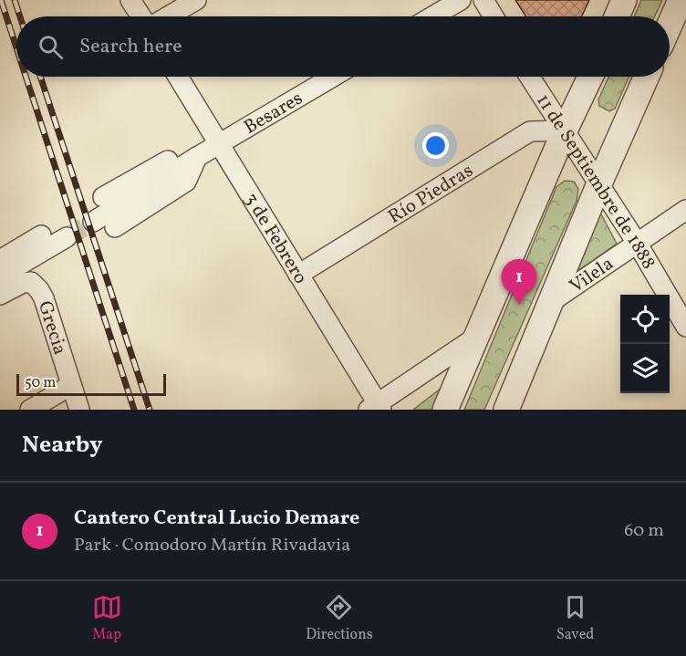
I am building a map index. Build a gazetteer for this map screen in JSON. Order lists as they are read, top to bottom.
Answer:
{
  "streets": {
    "street": [
      "Besares",
      "11 de Septiembre de 1888",
      "Río Piedras",
      "3 de Febrero",
      "Vilela",
      "Grecia"
    ]
  },
  "crossings": [
    ["Besares", "3 de Febrero"],
    ["11 de Septiembre de 1888", "Río Piedras"],
    ["11 de Septiembre de 1888", "Vilela"],
    ["Río Piedras", "3 de Febrero"]
  ],
  "scale_bar": "50 m",
  "page": {
    "search": "Search here",
    "pins": "1",
    "scale": "50 m",
    "heading": "Nearby",
    "list": [
      {
        "mark": "1",
        "name": "Cantero Central Lucio Demare",
        "note": "Park · Comodoro Martín Rivadavia",
        "value": "60 m"
      }
    ],
    "nav": ["Map", "Directions", "Saved"]
  }
}
